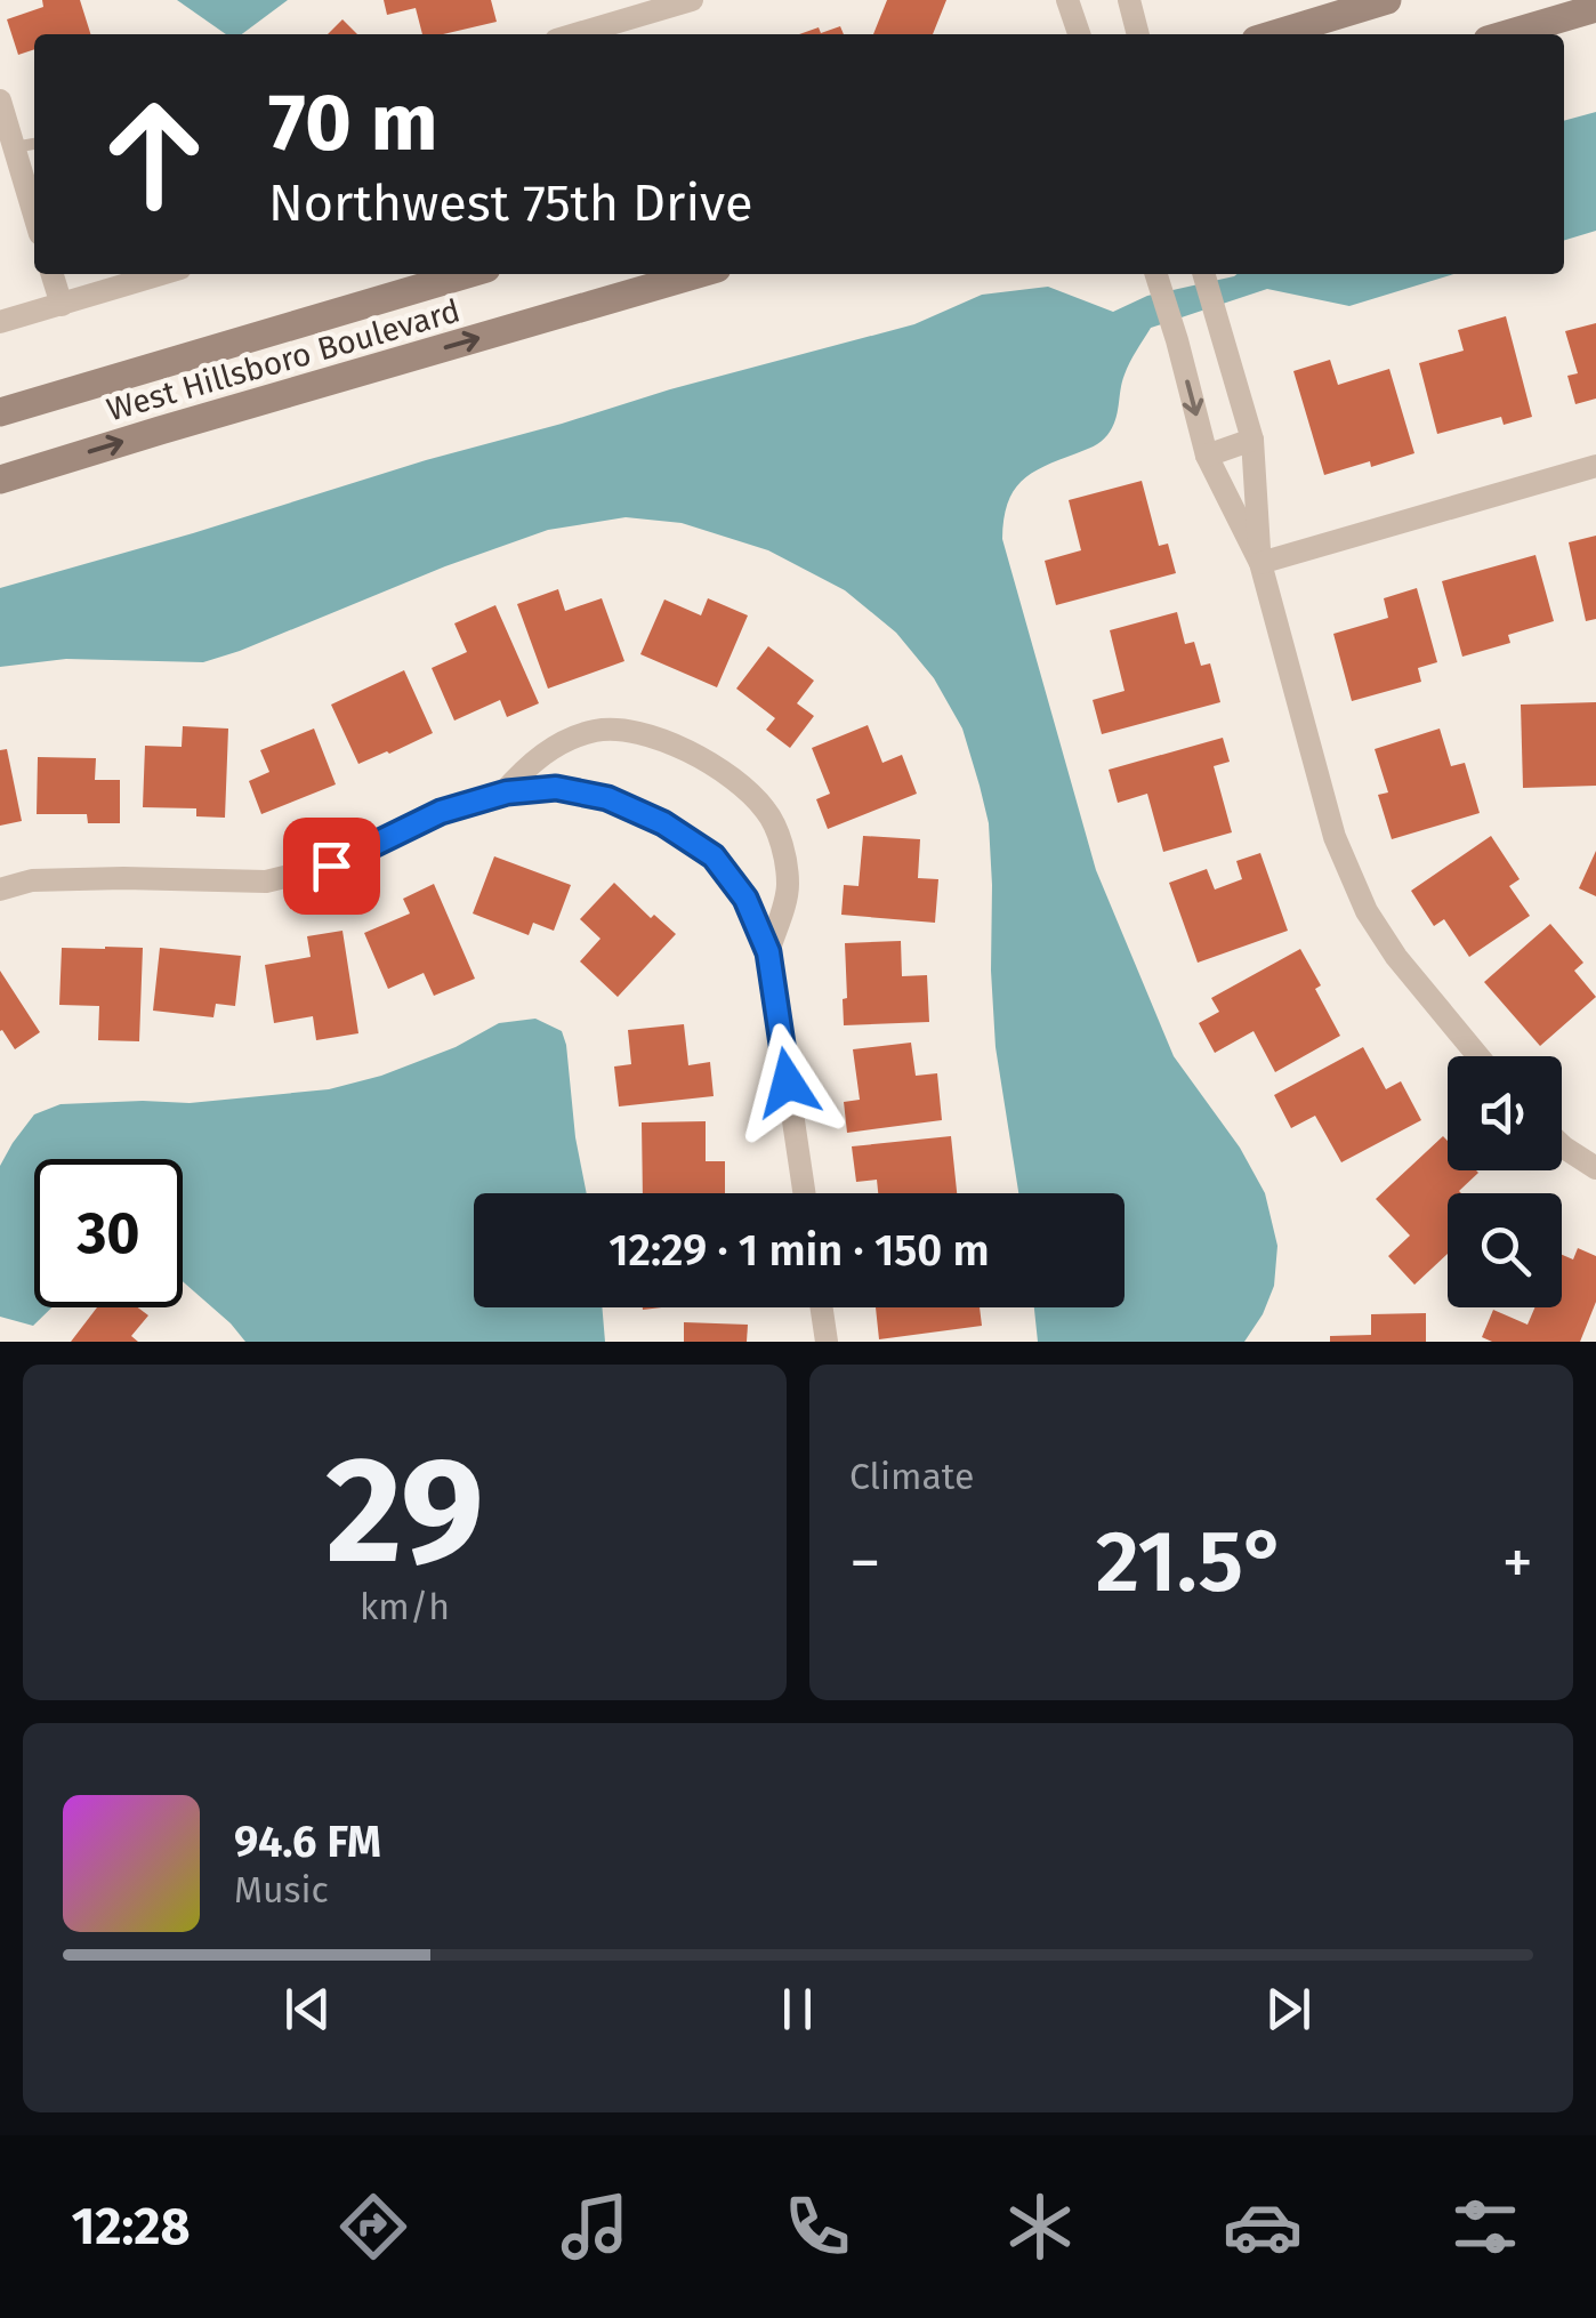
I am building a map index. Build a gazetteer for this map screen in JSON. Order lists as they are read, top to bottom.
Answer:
{
  "streets": {
    "street": ["West Hillsboro Boulevard"]
  },
  "page": {
    "turn": ["70 m", "Northwest 75th Drive"],
    "limit": "30",
    "trip": "12:29 · 1 min · 150 m",
    "tile": [
      ["29", "km/h"],
      "Climate"
    ],
    "heat": ["−", "21.5°", "+"],
    "song": ["94.6 FM", "Music"],
    "tabs": "12:28"
  }
}
